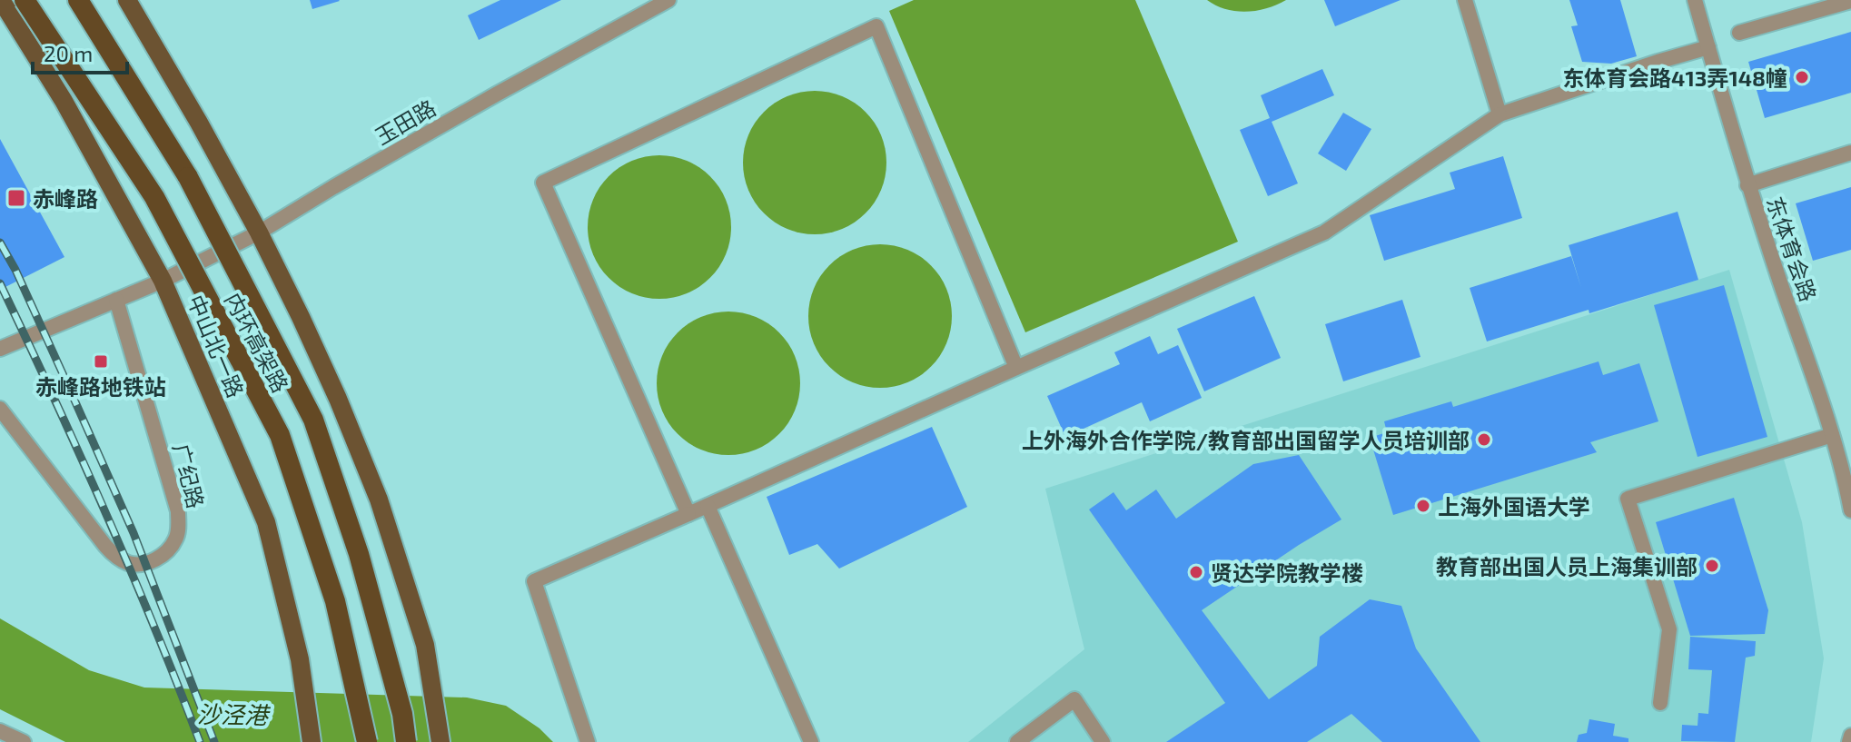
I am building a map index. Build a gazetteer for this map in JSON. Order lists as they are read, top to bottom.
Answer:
{
  "streets": {
    "highway": ["内环高架路"],
    "main road": ["中山北一路"],
    "street": ["玉田路", "东体育会路", "广纪路"]
  },
  "crossings": [
    ["玉田路", "中山北一路"]
  ],
  "water": ["沙泾港"],
  "places": {
    "other": [
      "东体育会路413弄148幢",
      "上外海外合作学院/教育部出国留学人员培训部",
      "上海外国语大学",
      "教育部出国人员上海集训部",
      "贤达学院教学楼"
    ],
    "transit": ["赤峰路", "赤峰路地铁站"]
  },
  "scale_bar": "20 m"
}
